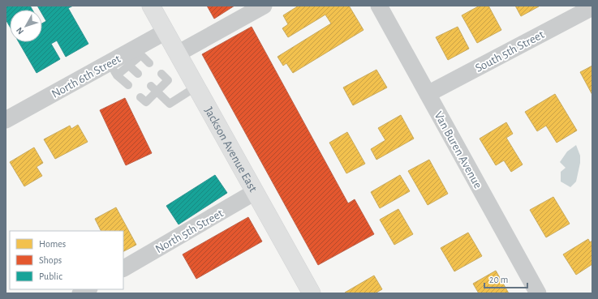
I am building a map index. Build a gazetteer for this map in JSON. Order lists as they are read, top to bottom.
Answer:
{
  "streets": {
    "main road": ["Jackson Avenue East"],
    "street": [
      "South 5th Street",
      "North 6th Street",
      "Van Buren Avenue",
      "North 5th Street"
    ]
  },
  "crossings": [
    ["South 5th Street", "Van Buren Avenue"],
    ["North 6th Street", "Jackson Avenue East"],
    ["Jackson Avenue East", "North 5th Street"]
  ],
  "legend": ["Homes", "Shops", "Public"],
  "scale_bar": "20 m",
  "north": "bottom left"
}
